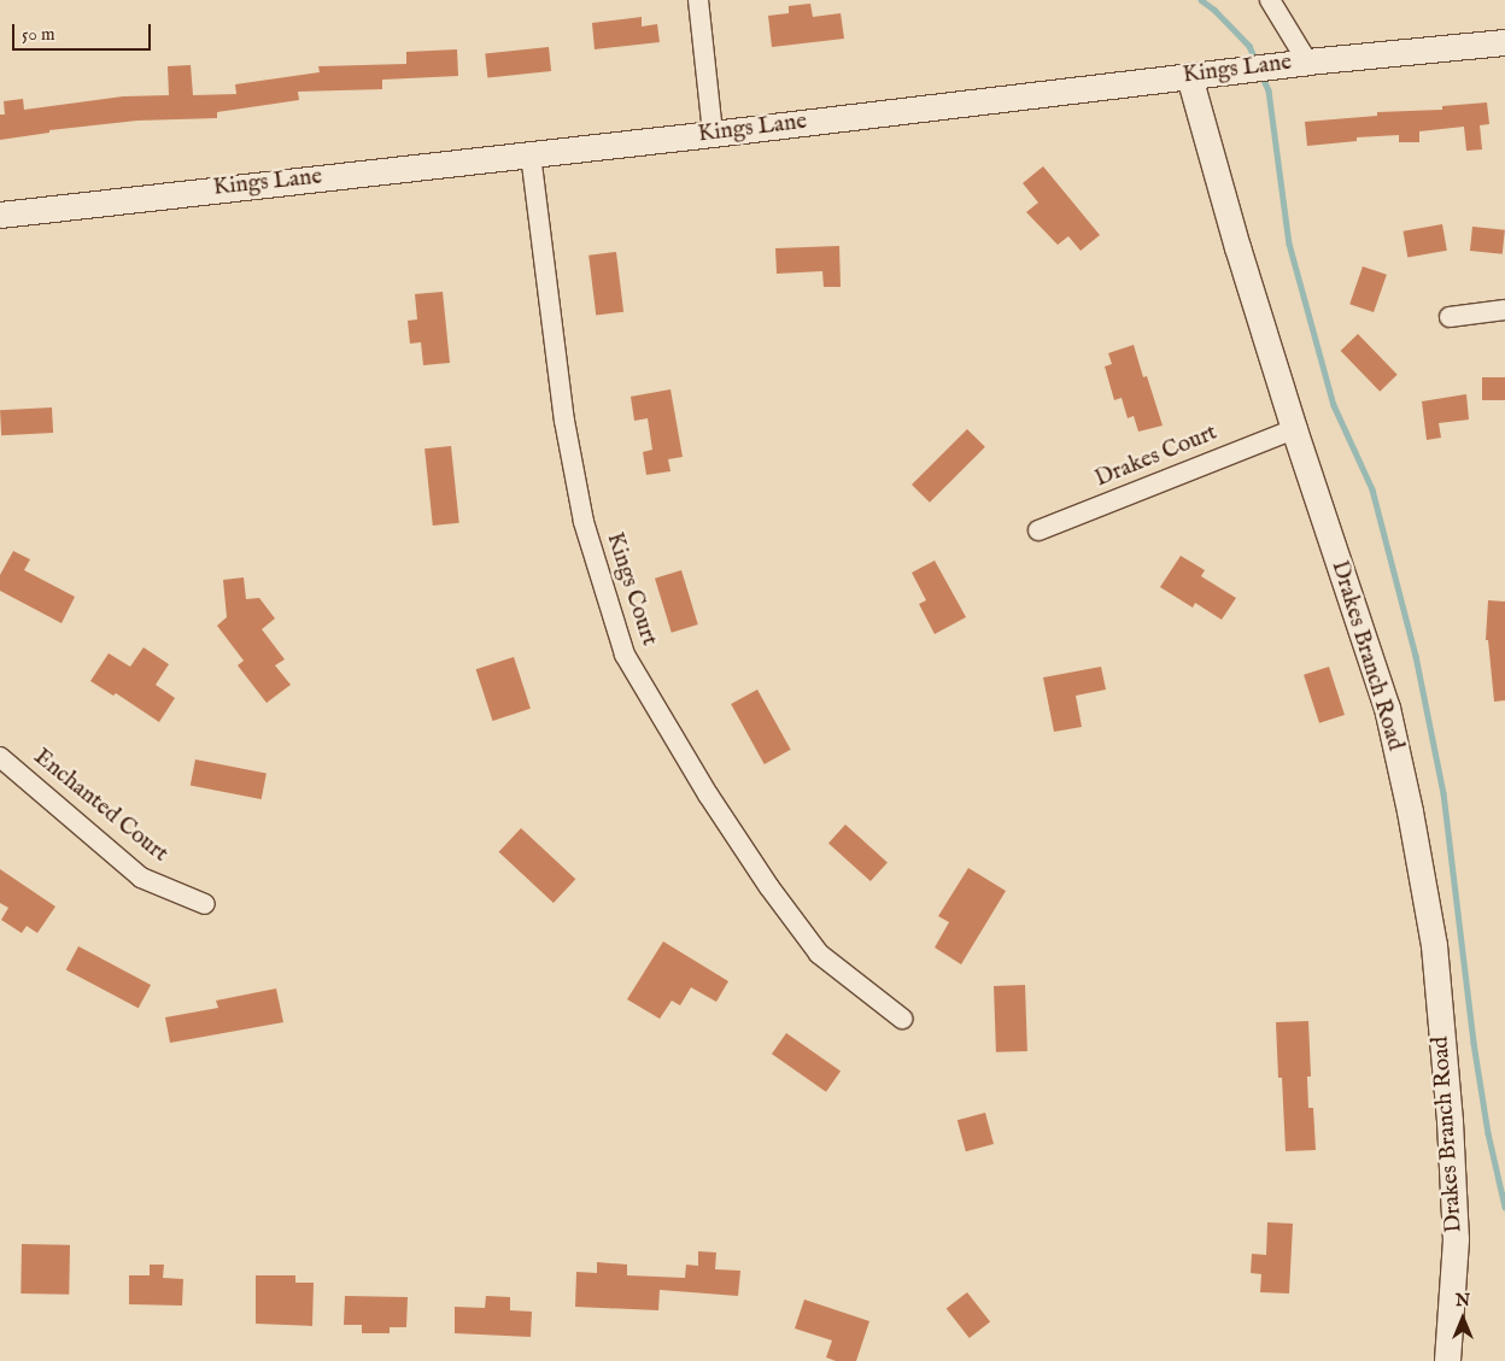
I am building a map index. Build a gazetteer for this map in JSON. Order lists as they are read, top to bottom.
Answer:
{
  "streets": {
    "street": [
      "Kings Lane",
      "Drakes Court",
      "Kings Court",
      "Drakes Branch Road",
      "Enchanted Court"
    ]
  },
  "crossings": [
    ["Kings Lane", "Kings Court"],
    ["Kings Lane", "Drakes Branch Road"],
    ["Drakes Court", "Drakes Branch Road"]
  ],
  "scale_bar": "50 m",
  "north": "top"
}
